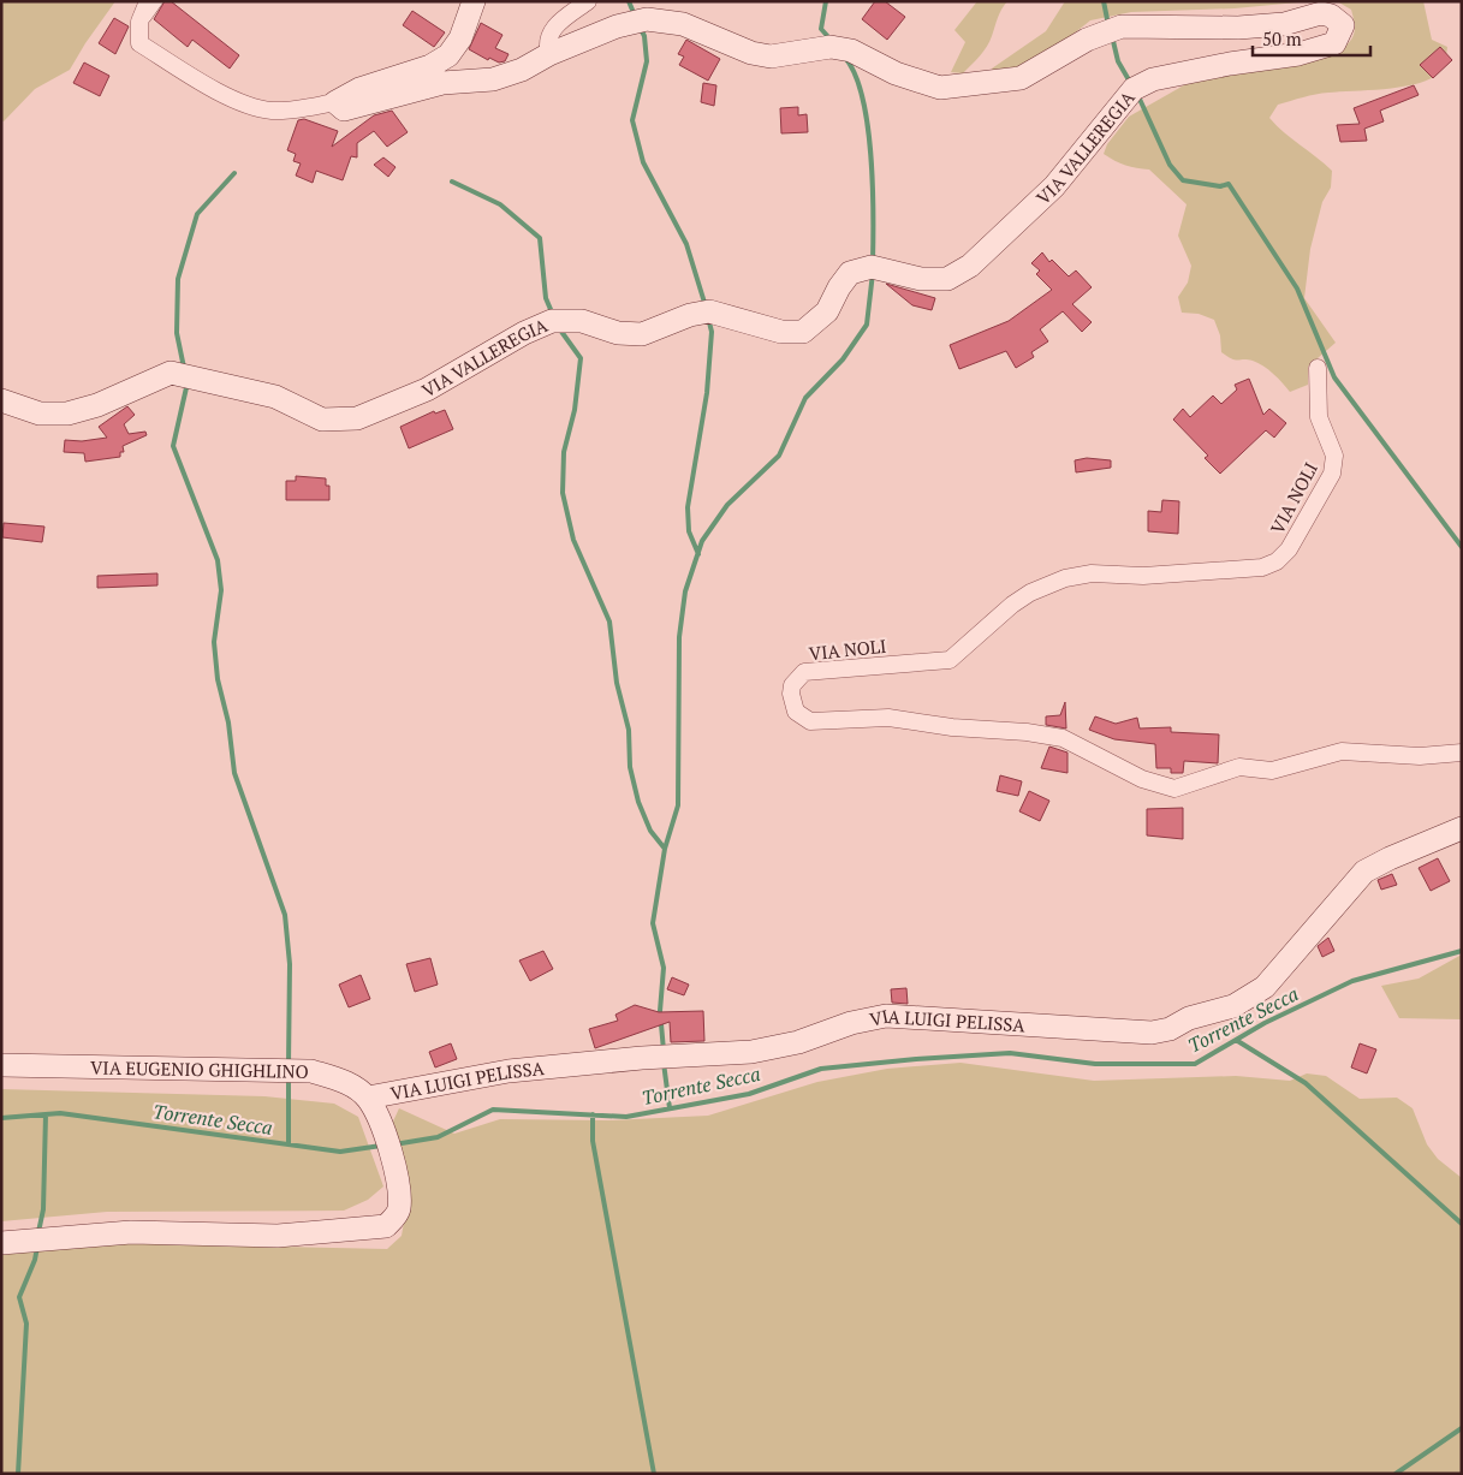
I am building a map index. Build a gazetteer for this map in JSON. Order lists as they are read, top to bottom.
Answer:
{
  "streets": {
    "street": [
      "VIA VALLEREGIA",
      "VIA NOLI",
      "VIA LUIGI PELISSA",
      "VIA EUGENIO GHIGHLINO"
    ]
  },
  "crossings": [
    ["VIA LUIGI PELISSA", "VIA EUGENIO GHIGHLINO"]
  ],
  "water": ["Torrente Secca"],
  "scale_bar": "50 m"
}
